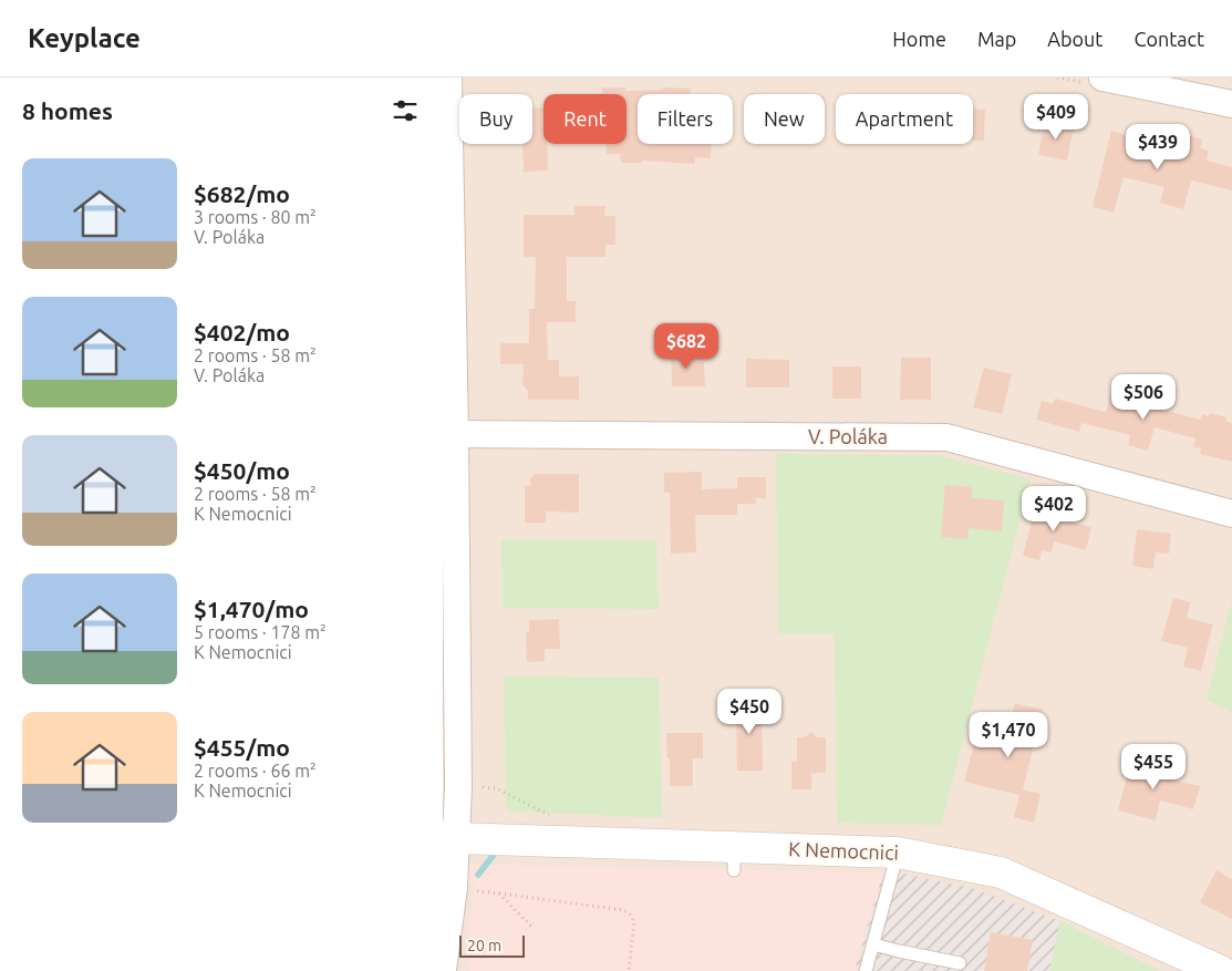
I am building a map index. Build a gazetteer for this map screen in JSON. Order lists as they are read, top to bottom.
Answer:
{
  "streets": {
    "street": ["V. Poláka", "K Nemocnici"]
  },
  "scale_bar": "20 m",
  "page": {
    "header": "Keyplace",
    "nav": [
      "Home",
      "Map",
      "About",
      "Contact"
    ],
    "heading": "8 homes",
    "price": [
      "$409",
      "$439",
      "$682",
      "$506",
      "$402",
      "$450",
      "$1,470",
      "$455"
    ],
    "chip": [
      "Buy",
      "Rent",
      "Filters",
      "New",
      "Apartment"
    ],
    "list": [
      {
        "name": "$682/mo",
        "note": "3 rooms · 80 m² · V. Poláka"
      },
      {
        "name": "$402/mo",
        "note": "2 rooms · 58 m² · V. Poláka"
      },
      {
        "name": "$450/mo",
        "note": "2 rooms · 58 m² · K Nemocnici"
      },
      {
        "name": "$1,470/mo",
        "note": "5 rooms · 178 m² · K Nemocnici"
      },
      {
        "name": "$455/mo",
        "note": "2 rooms · 66 m² · K Nemocnici"
      }
    ],
    "scale": "20 m"
  }
}
